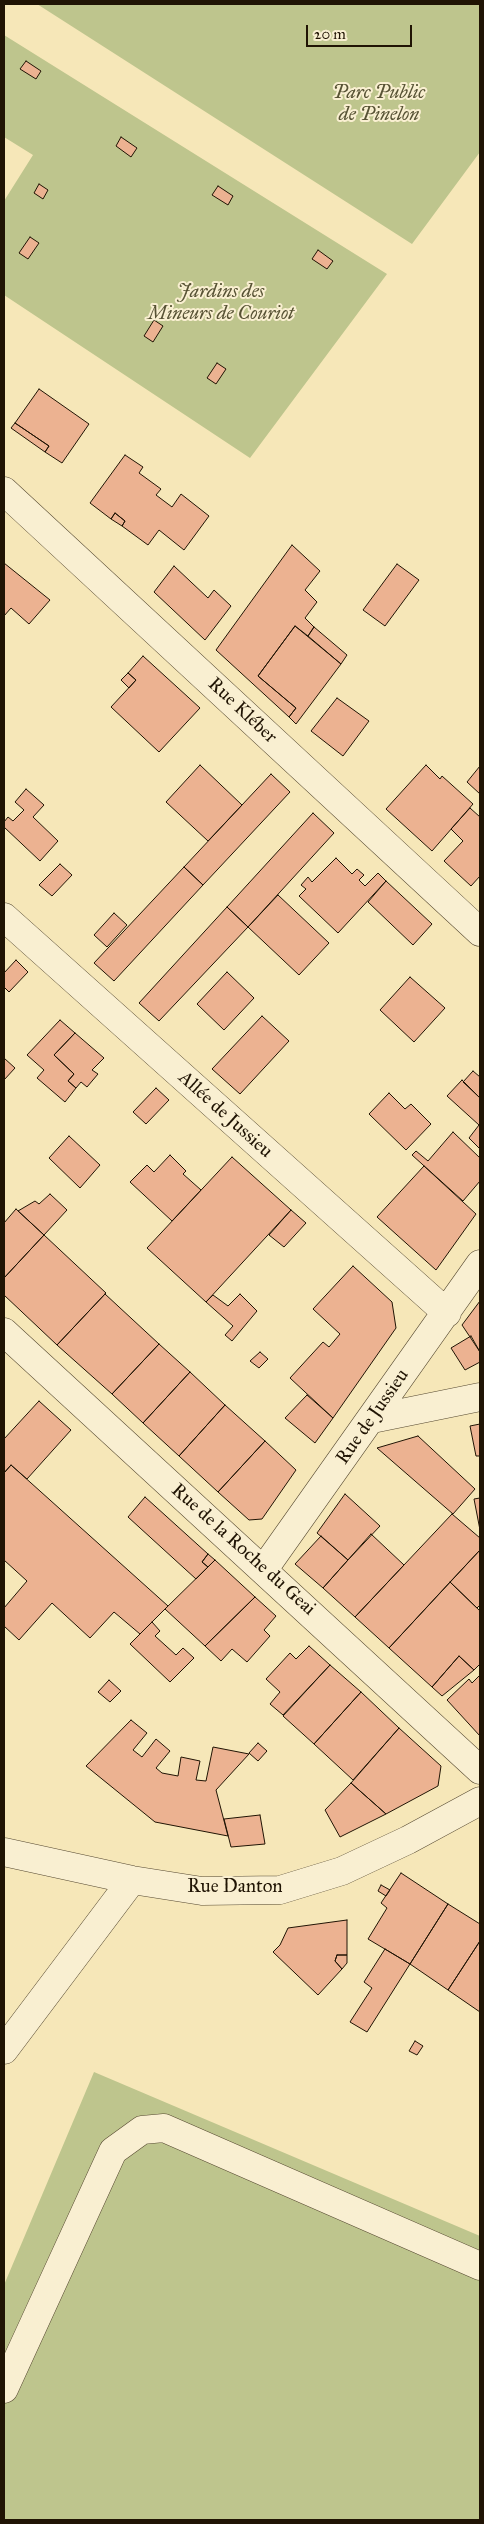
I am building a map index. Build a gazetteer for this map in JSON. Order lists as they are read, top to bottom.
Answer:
{
  "streets": {
    "street": [
      "Rue Kléber",
      "Allée de Jussieu",
      "Rue de Jussieu",
      "Rue de la Roche du Geai",
      "Rue Danton"
    ]
  },
  "crossings": [
    ["Allée de Jussieu", "Rue de Jussieu"],
    ["Rue de Jussieu", "Rue de la Roche du Geai"]
  ],
  "parks": ["Parc Public de Pinelon", "Jardins des Mineurs de Couriot"],
  "scale_bar": "20 m"
}
